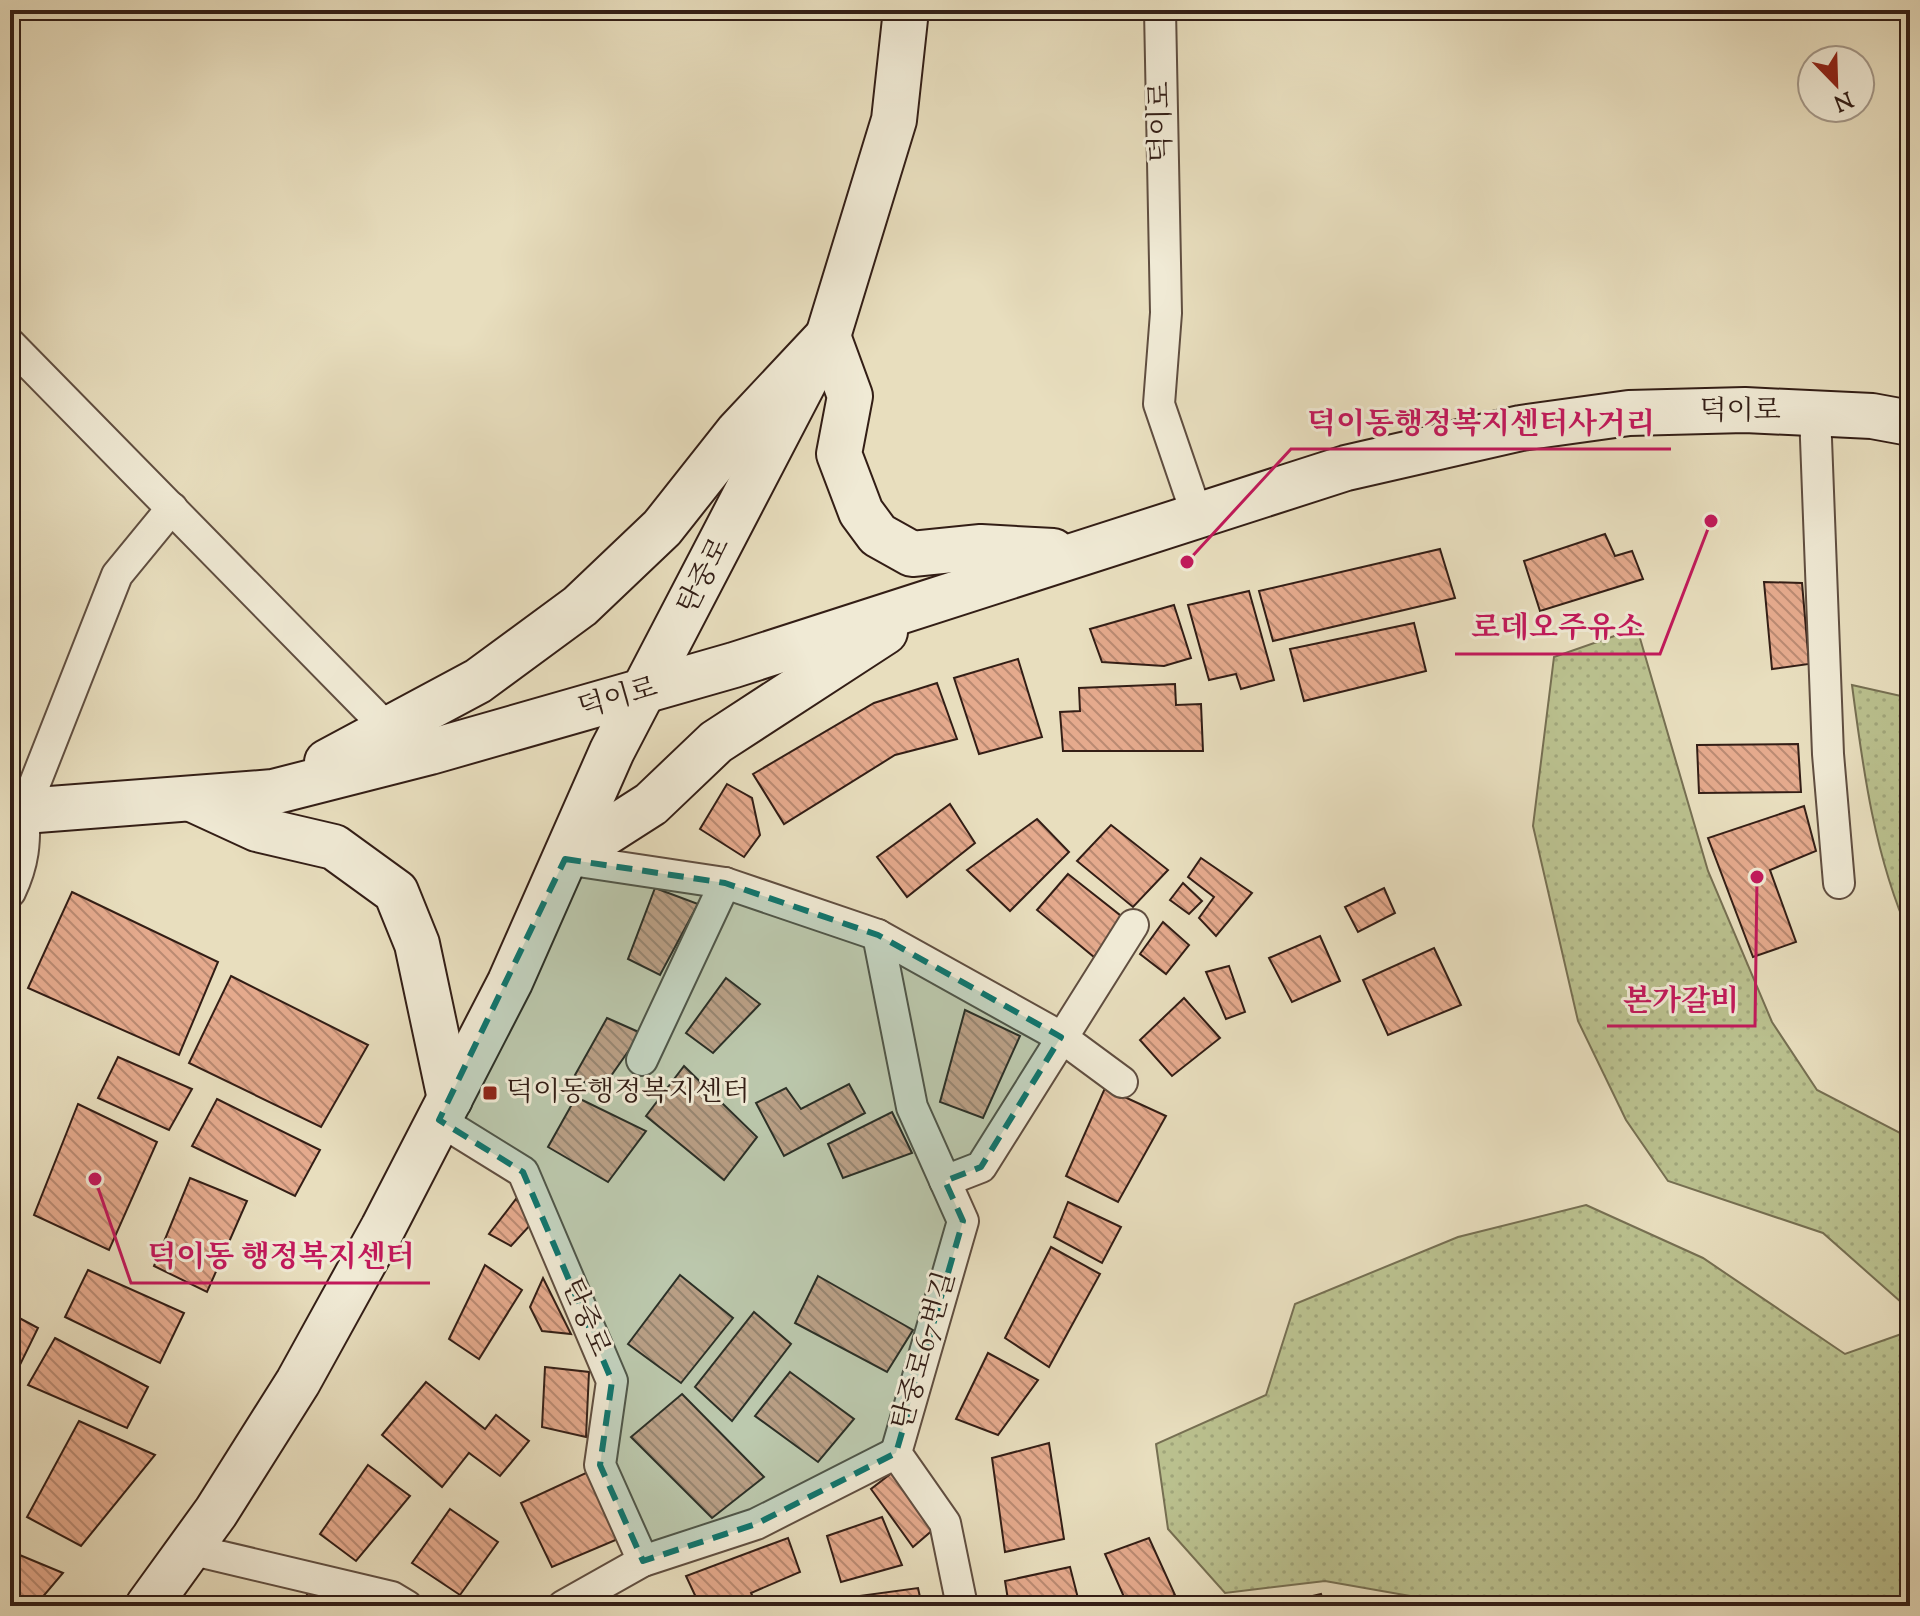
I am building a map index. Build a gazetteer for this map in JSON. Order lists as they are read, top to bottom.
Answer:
{
  "streets": {
    "main road": ["덕이로", "탄중로"],
    "street": ["탄중로67번길"]
  },
  "crossings": [
    ["덕이로", "탄중로"]
  ],
  "places": {
    "other": [
      "로데오주유소",
      "덕이동행정복지센터사거리",
      "본가갈비",
      "덕이동 행정복지센터"
    ],
    "transit": ["덕이동행정복지센터"]
  },
  "north": "bottom right"
}
